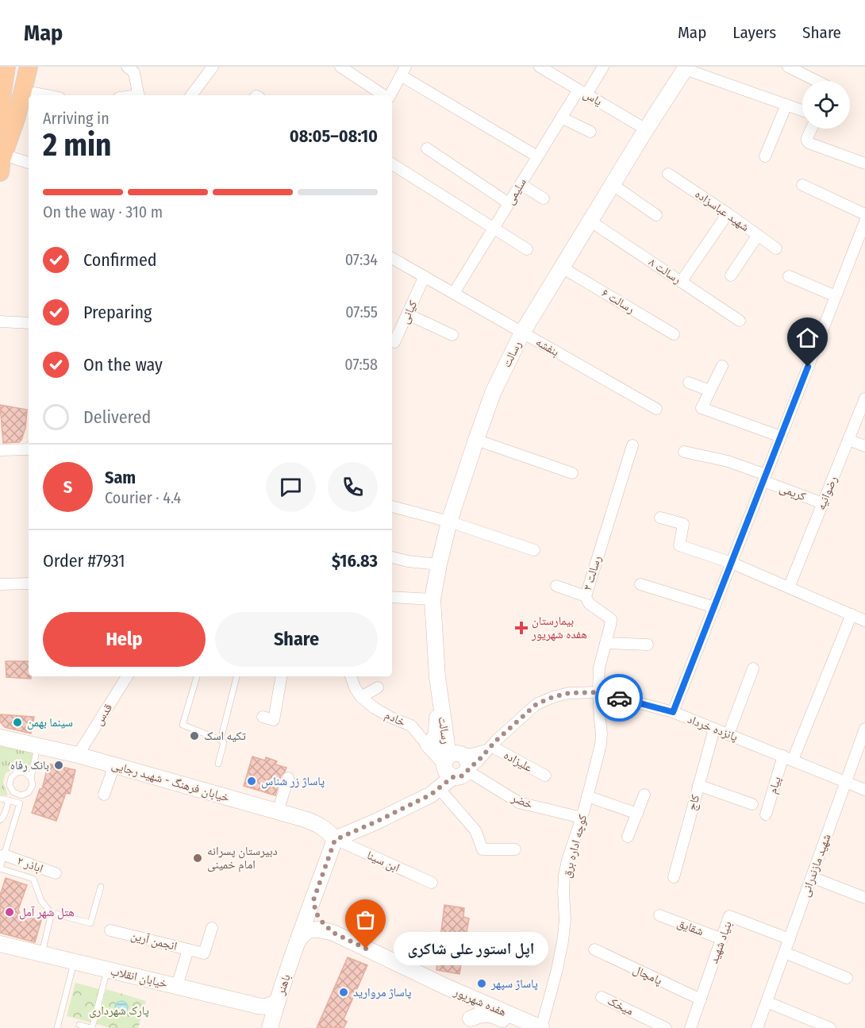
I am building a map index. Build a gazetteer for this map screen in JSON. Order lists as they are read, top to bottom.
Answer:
{
  "streets": {
    "main road": [
      "رسالت",
      "خادم",
      "خیابان فرهنگ - شهید رجایی",
      "خیابان انقلاب",
      "باهنر",
      "هفده شهریور"
    ],
    "street": [
      "یاس",
      "سلیمی",
      "شهید عباسزاده",
      "رسالت ۸",
      "رسالت ۶",
      "کیانی",
      "بنفشه",
      "کریمی",
      "رضوانیه",
      "رسالت ۲",
      "قدس",
      "پانزده خرداد",
      "علیزاده",
      "پیام",
      "خضر",
      "کاج",
      "کوچه اداره برق",
      "ابن سینا",
      "اباذر ۲",
      "شهید مازندرانی",
      "شقایق",
      "انجمن آرین",
      "بنیاد شهید",
      "پامچال",
      "میخک"
    ]
  },
  "crossings": [
    ["یاس", "سلیمی"],
    ["یاس", "رسالت"],
    ["سلیمی", "بنفشه"],
    ["رسالت ۸", "رسالت"],
    ["رسالت ۶", "رسالت"],
    ["کیانی", "بنفشه"],
    ["بنفشه", "رسالت"],
    ["رسالت", "خادم"],
    ["رسالت", "پانزده خرداد"],
    ["رسالت", "خضر"],
    ["کریمی", "رضوانیه"],
    ["رسالت ۲", "پانزده خرداد"],
    ["رسالت ۲", "کوچه اداره برق"],
    ["قدس", "خیابان فرهنگ - شهید رجایی"],
    ["خادم", "پانزده خرداد"],
    ["خادم", "خضر"],
    ["پانزده خرداد", "علیزاده"],
    ["پانزده خرداد", "پیام"],
    ["پانزده خرداد", "خضر"],
    ["پانزده خرداد", "کاج"],
    ["پانزده خرداد", "کوچه اداره برق"],
    ["پانزده خرداد", "شهید مازندرانی"],
    ["خیابان فرهنگ - شهید رجایی", "ابن سینا"],
    ["خضر", "کوچه اداره برق"],
    ["کوچه اداره برق", "هفده شهریور"],
    ["شهید مازندرانی", "بنیاد شهید"],
    ["شقایق", "بنیاد شهید"],
    ["انجمن آرین", "خیابان انقلاب"],
    ["بنیاد شهید", "پامچال"],
    ["خیابان انقلاب", "باهنر"],
    ["باهنر", "هفده شهریور"]
  ],
  "parks": ["پارک شهرداری"],
  "places": {
    "health": ["بیمارستان هفده شهریور"],
    "other": [
      "سینما بهمن",
      "تکیه اسک",
      "بانک رفاه",
      "پاساژ زر شناس",
      "دبیرستان پسرانه امام خمینی",
      "هتل شهر آمل",
      "اپل استور علی شاکری",
      "پاساژ سپهر",
      "پاساژ مروارید"
    ]
  },
  "page": {
    "header": "Map",
    "nav": ["Map", "Layers", "Share"],
    "heading": ["2 min", "Arriving in", "08:05–08:10"],
    "panel": [
      "Sam",
      "Courier · 4.4",
      "Order #7931",
      "$16.83"
    ],
    "bar": "On the way · 310 m",
    "list": [
      ["Confirmed", "07:34"],
      ["Preparing", "07:55"],
      ["On the way", "07:58"],
      "Delivered"
    ],
    "round": "S",
    "buttons": ["Help", "Share"],
    "bubble": "اپل استور علی شاکری"
  }
}
